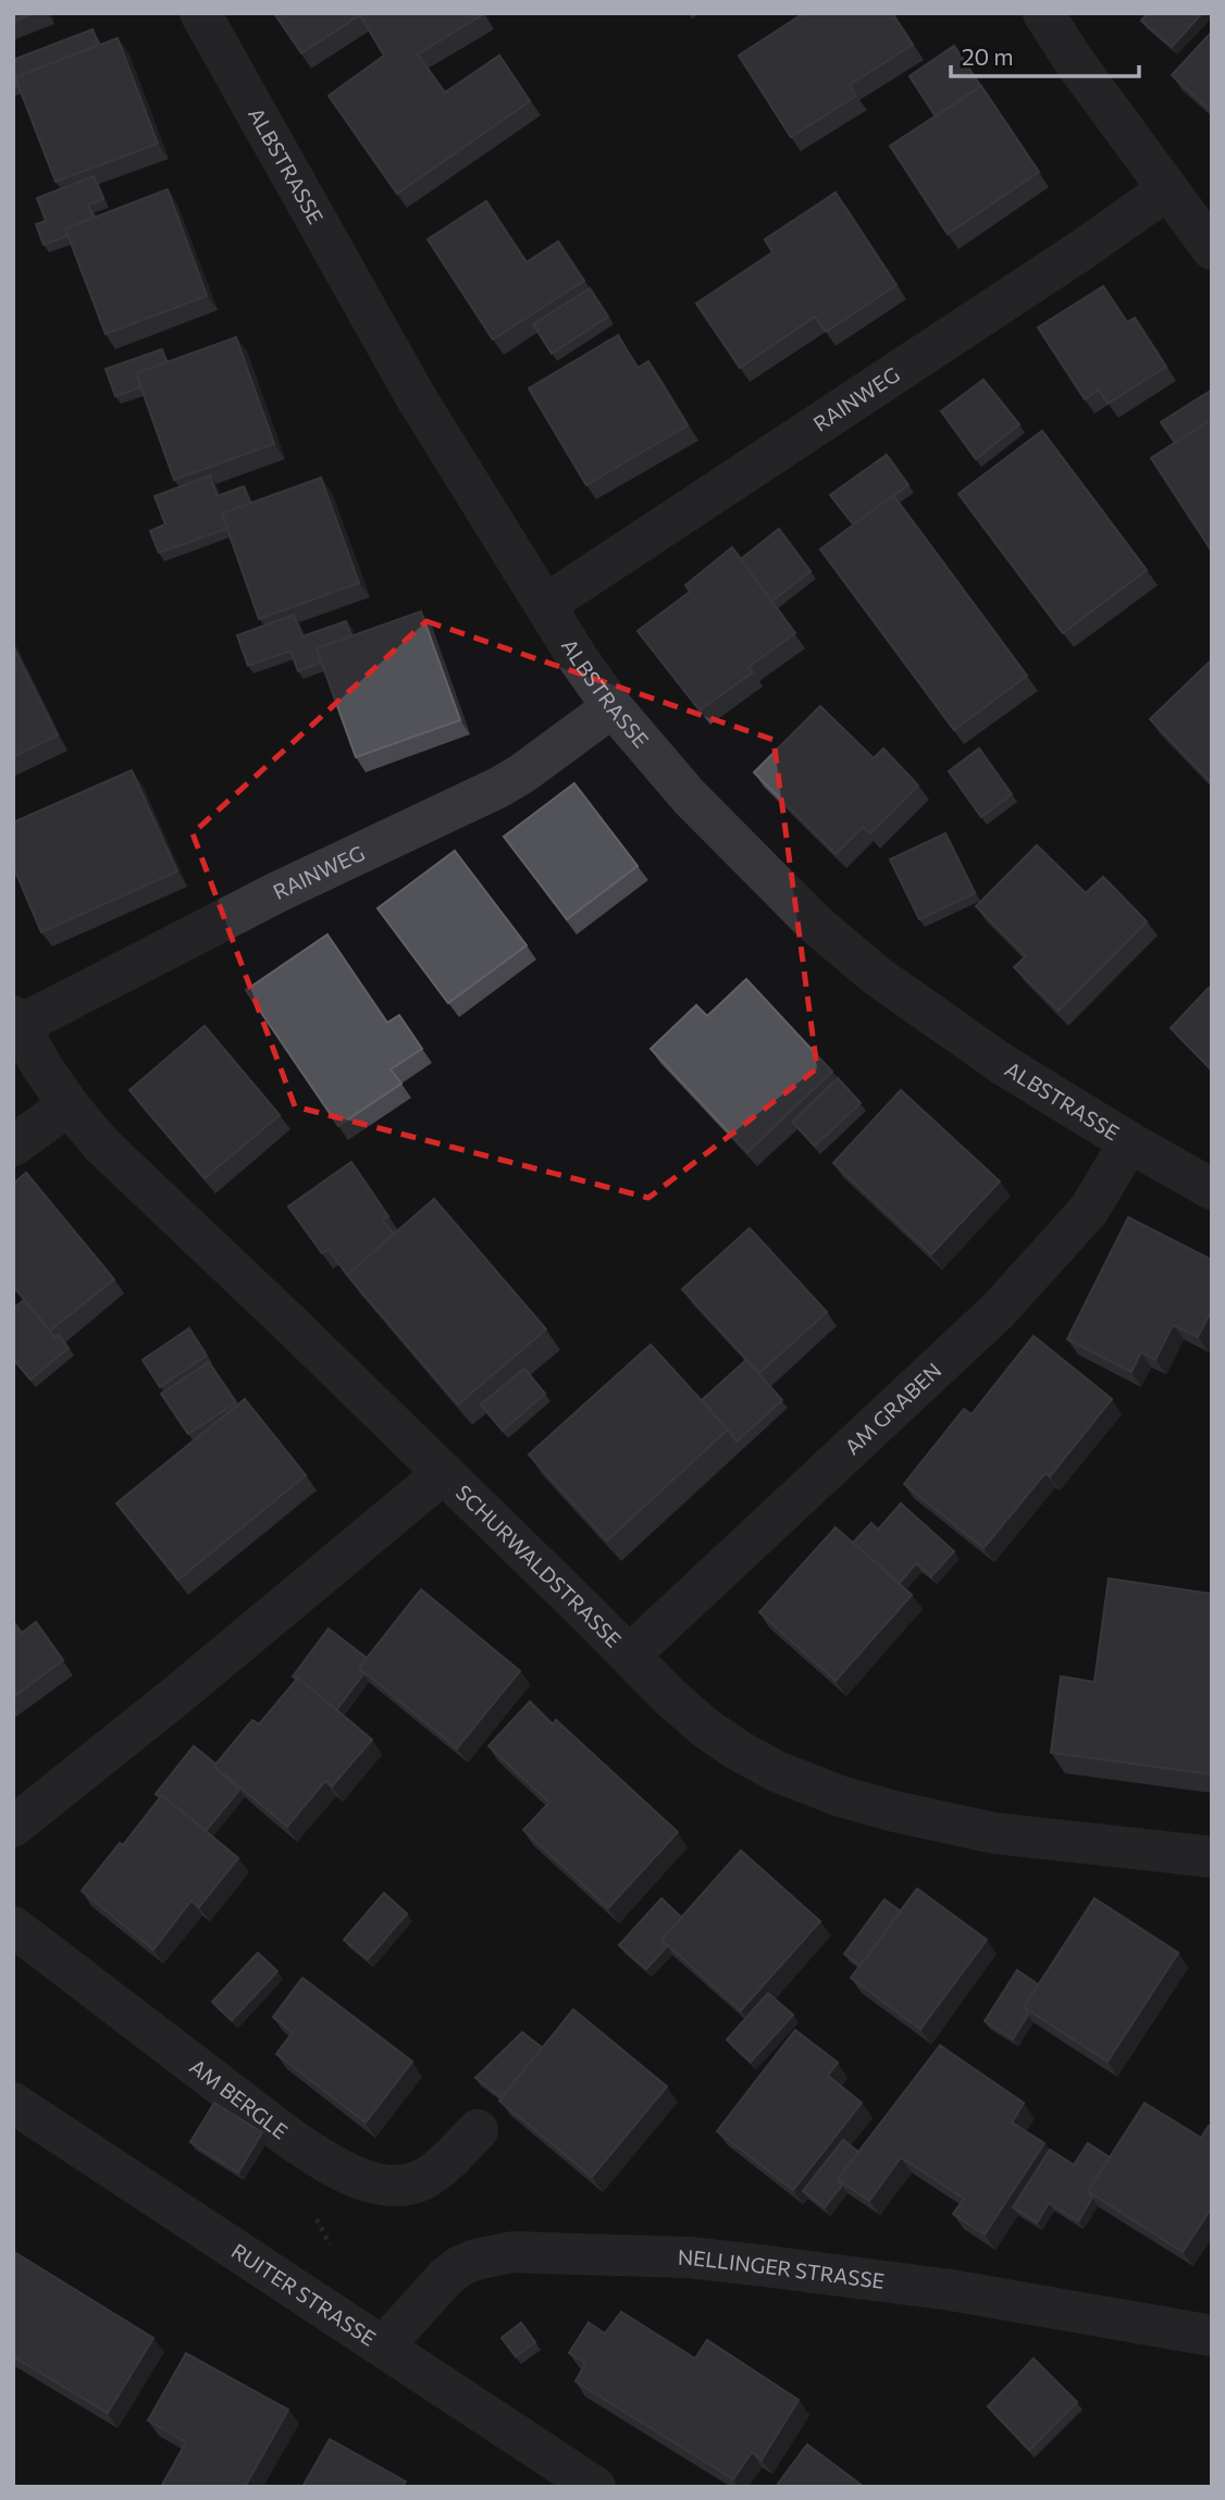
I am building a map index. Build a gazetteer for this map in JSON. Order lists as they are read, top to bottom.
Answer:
{
  "streets": {
    "street": [
      "ALBSTRASSE",
      "RAINWEG",
      "AM GRABEN",
      "SCHURWALDSTRASSE",
      "AM BERGLE",
      "NELLINGER STRASSE",
      "RUITER STRASSE"
    ]
  },
  "crossings": [
    ["ALBSTRASSE", "RAINWEG"],
    ["ALBSTRASSE", "AM GRABEN"],
    ["RAINWEG", "SCHURWALDSTRASSE"],
    ["AM GRABEN", "SCHURWALDSTRASSE"],
    ["NELLINGER STRASSE", "RUITER STRASSE"]
  ],
  "scale_bar": "20 m"
}
